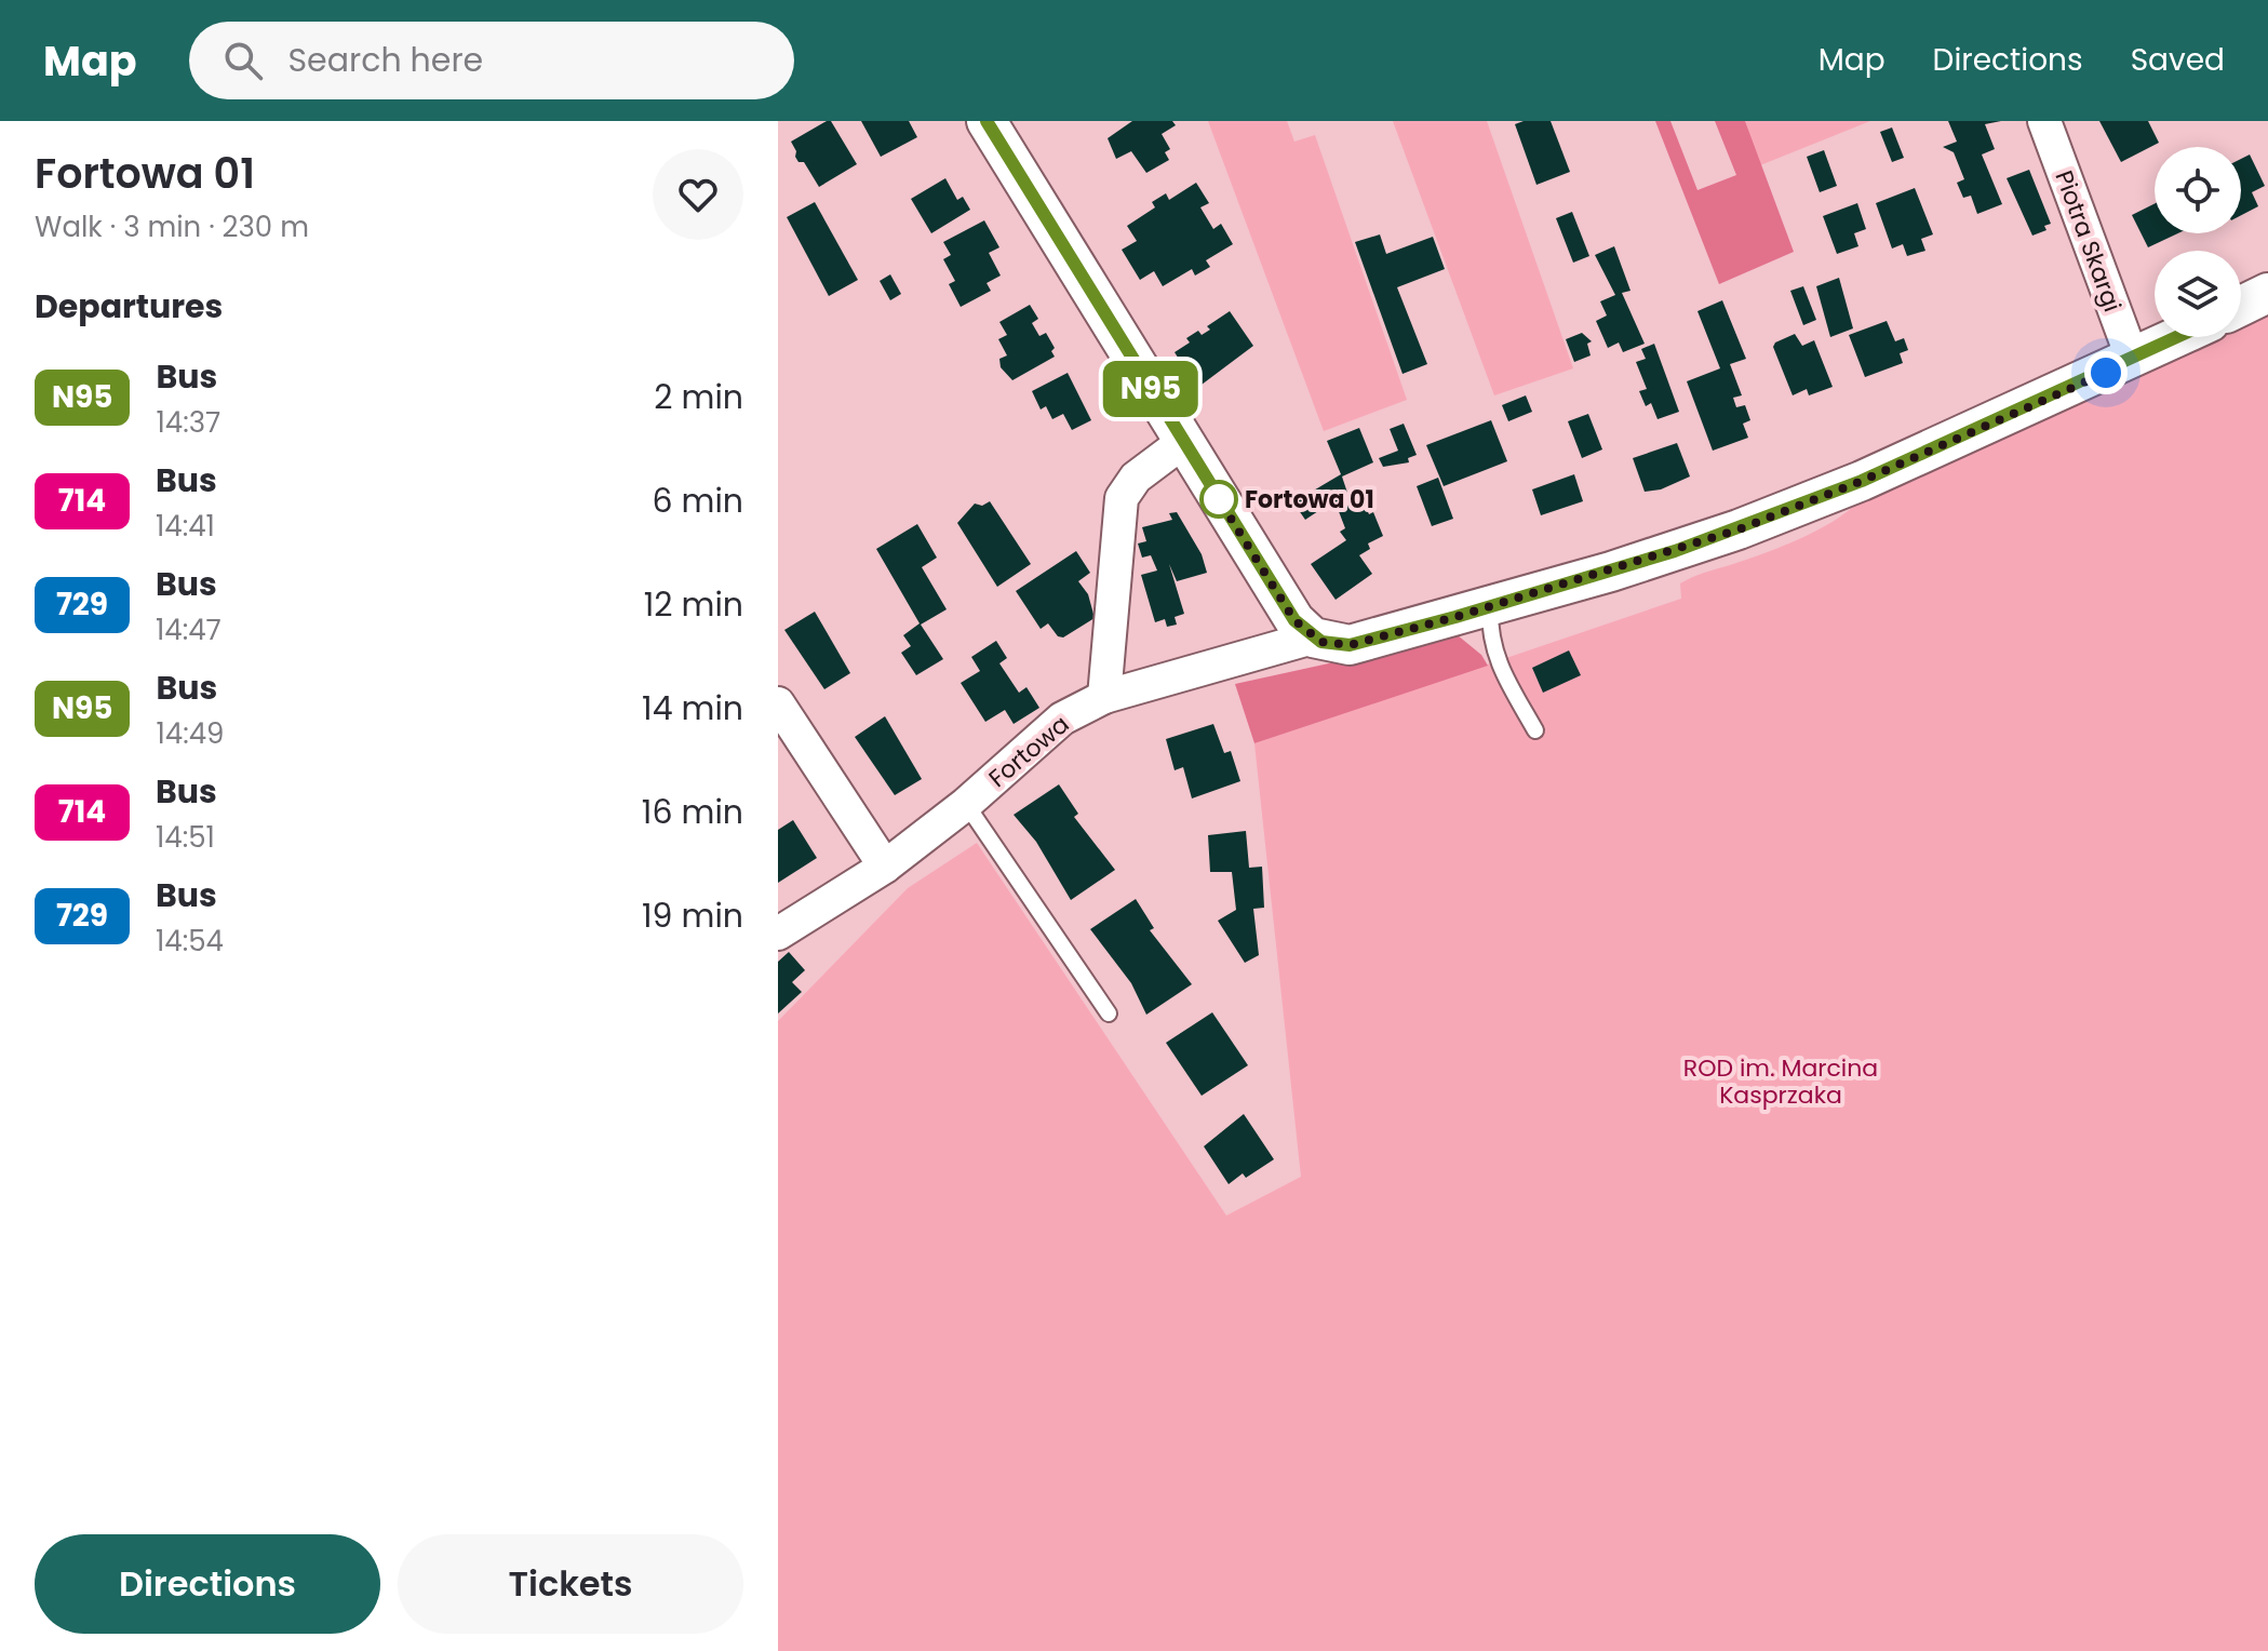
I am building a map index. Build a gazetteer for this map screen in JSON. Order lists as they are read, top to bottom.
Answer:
{
  "streets": {
    "street": ["Piotra Skargi", "Fortowa"]
  },
  "parks": ["ROD im. Marcina Kasprzaka"],
  "places": ["Fortowa 01"],
  "lines": ["bus line N95"],
  "page": {
    "header": "Map",
    "search": "Search here",
    "nav": ["Map", "Directions", "Saved"],
    "heading": [
      ["Fortowa 01", "Walk · 3 min · 230 m"],
      "Departures"
    ],
    "on_map": "N95",
    "list": [
      {
        "mark": "N95",
        "name": "Bus",
        "note": "14:37",
        "value": "2 min"
      },
      {
        "mark": "714",
        "name": "Bus",
        "note": "14:41",
        "value": "6 min"
      },
      {
        "mark": "729",
        "name": "Bus",
        "note": "14:47",
        "value": "12 min"
      },
      {
        "mark": "N95",
        "name": "Bus",
        "note": "14:49",
        "value": "14 min"
      },
      {
        "mark": "714",
        "name": "Bus",
        "note": "14:51",
        "value": "16 min"
      },
      {
        "mark": "729",
        "name": "Bus",
        "note": "14:54",
        "value": "19 min"
      }
    ],
    "buttons": ["Directions", "Tickets"]
  }
}
